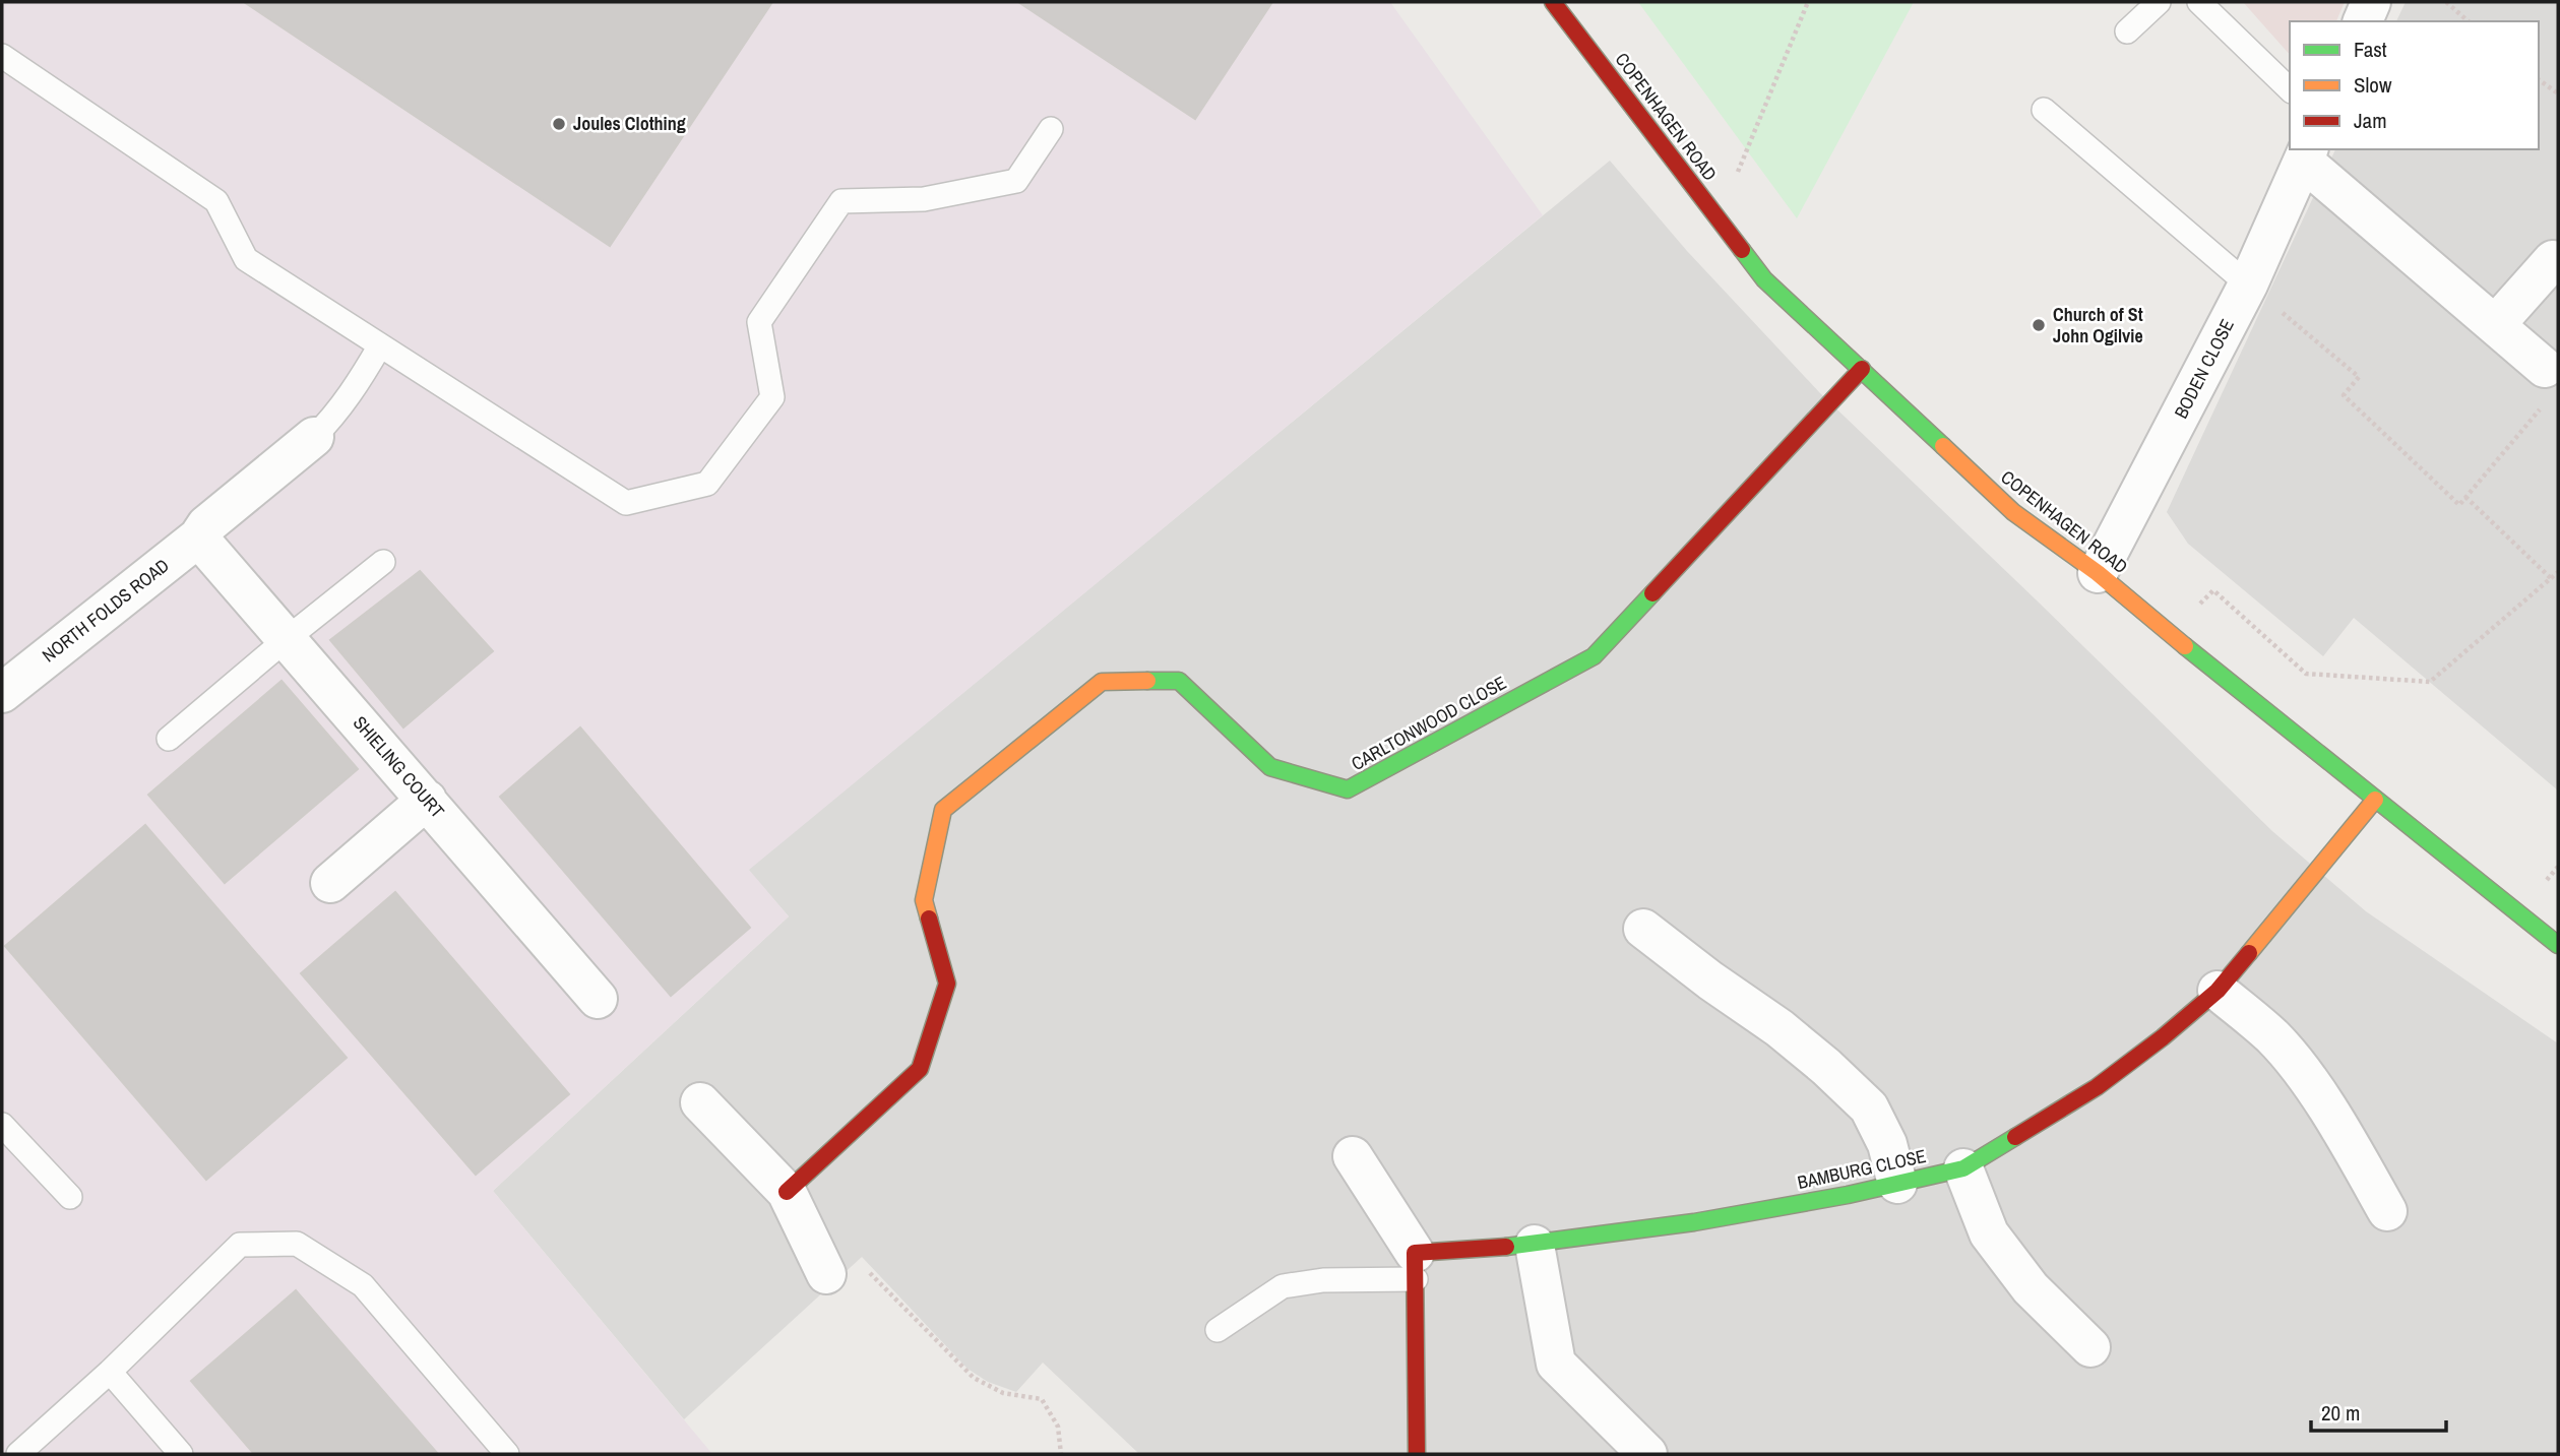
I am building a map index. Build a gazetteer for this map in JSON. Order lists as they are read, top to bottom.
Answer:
{
  "streets": {
    "street": [
      "COPENHAGEN ROAD",
      "BODEN CLOSE",
      "NORTH FOLDS ROAD",
      "CARLTONWOOD CLOSE",
      "SHIELING COURT",
      "BAMBURG CLOSE"
    ]
  },
  "crossings": [
    ["COPENHAGEN ROAD", "BODEN CLOSE"],
    ["COPENHAGEN ROAD", "CARLTONWOOD CLOSE"],
    ["COPENHAGEN ROAD", "BAMBURG CLOSE"],
    ["NORTH FOLDS ROAD", "SHIELING COURT"]
  ],
  "places": ["Joules Clothing", "Church of St John Ogilvie"],
  "legend": ["Fast", "Slow", "Jam"],
  "scale_bar": "20 m"
}
